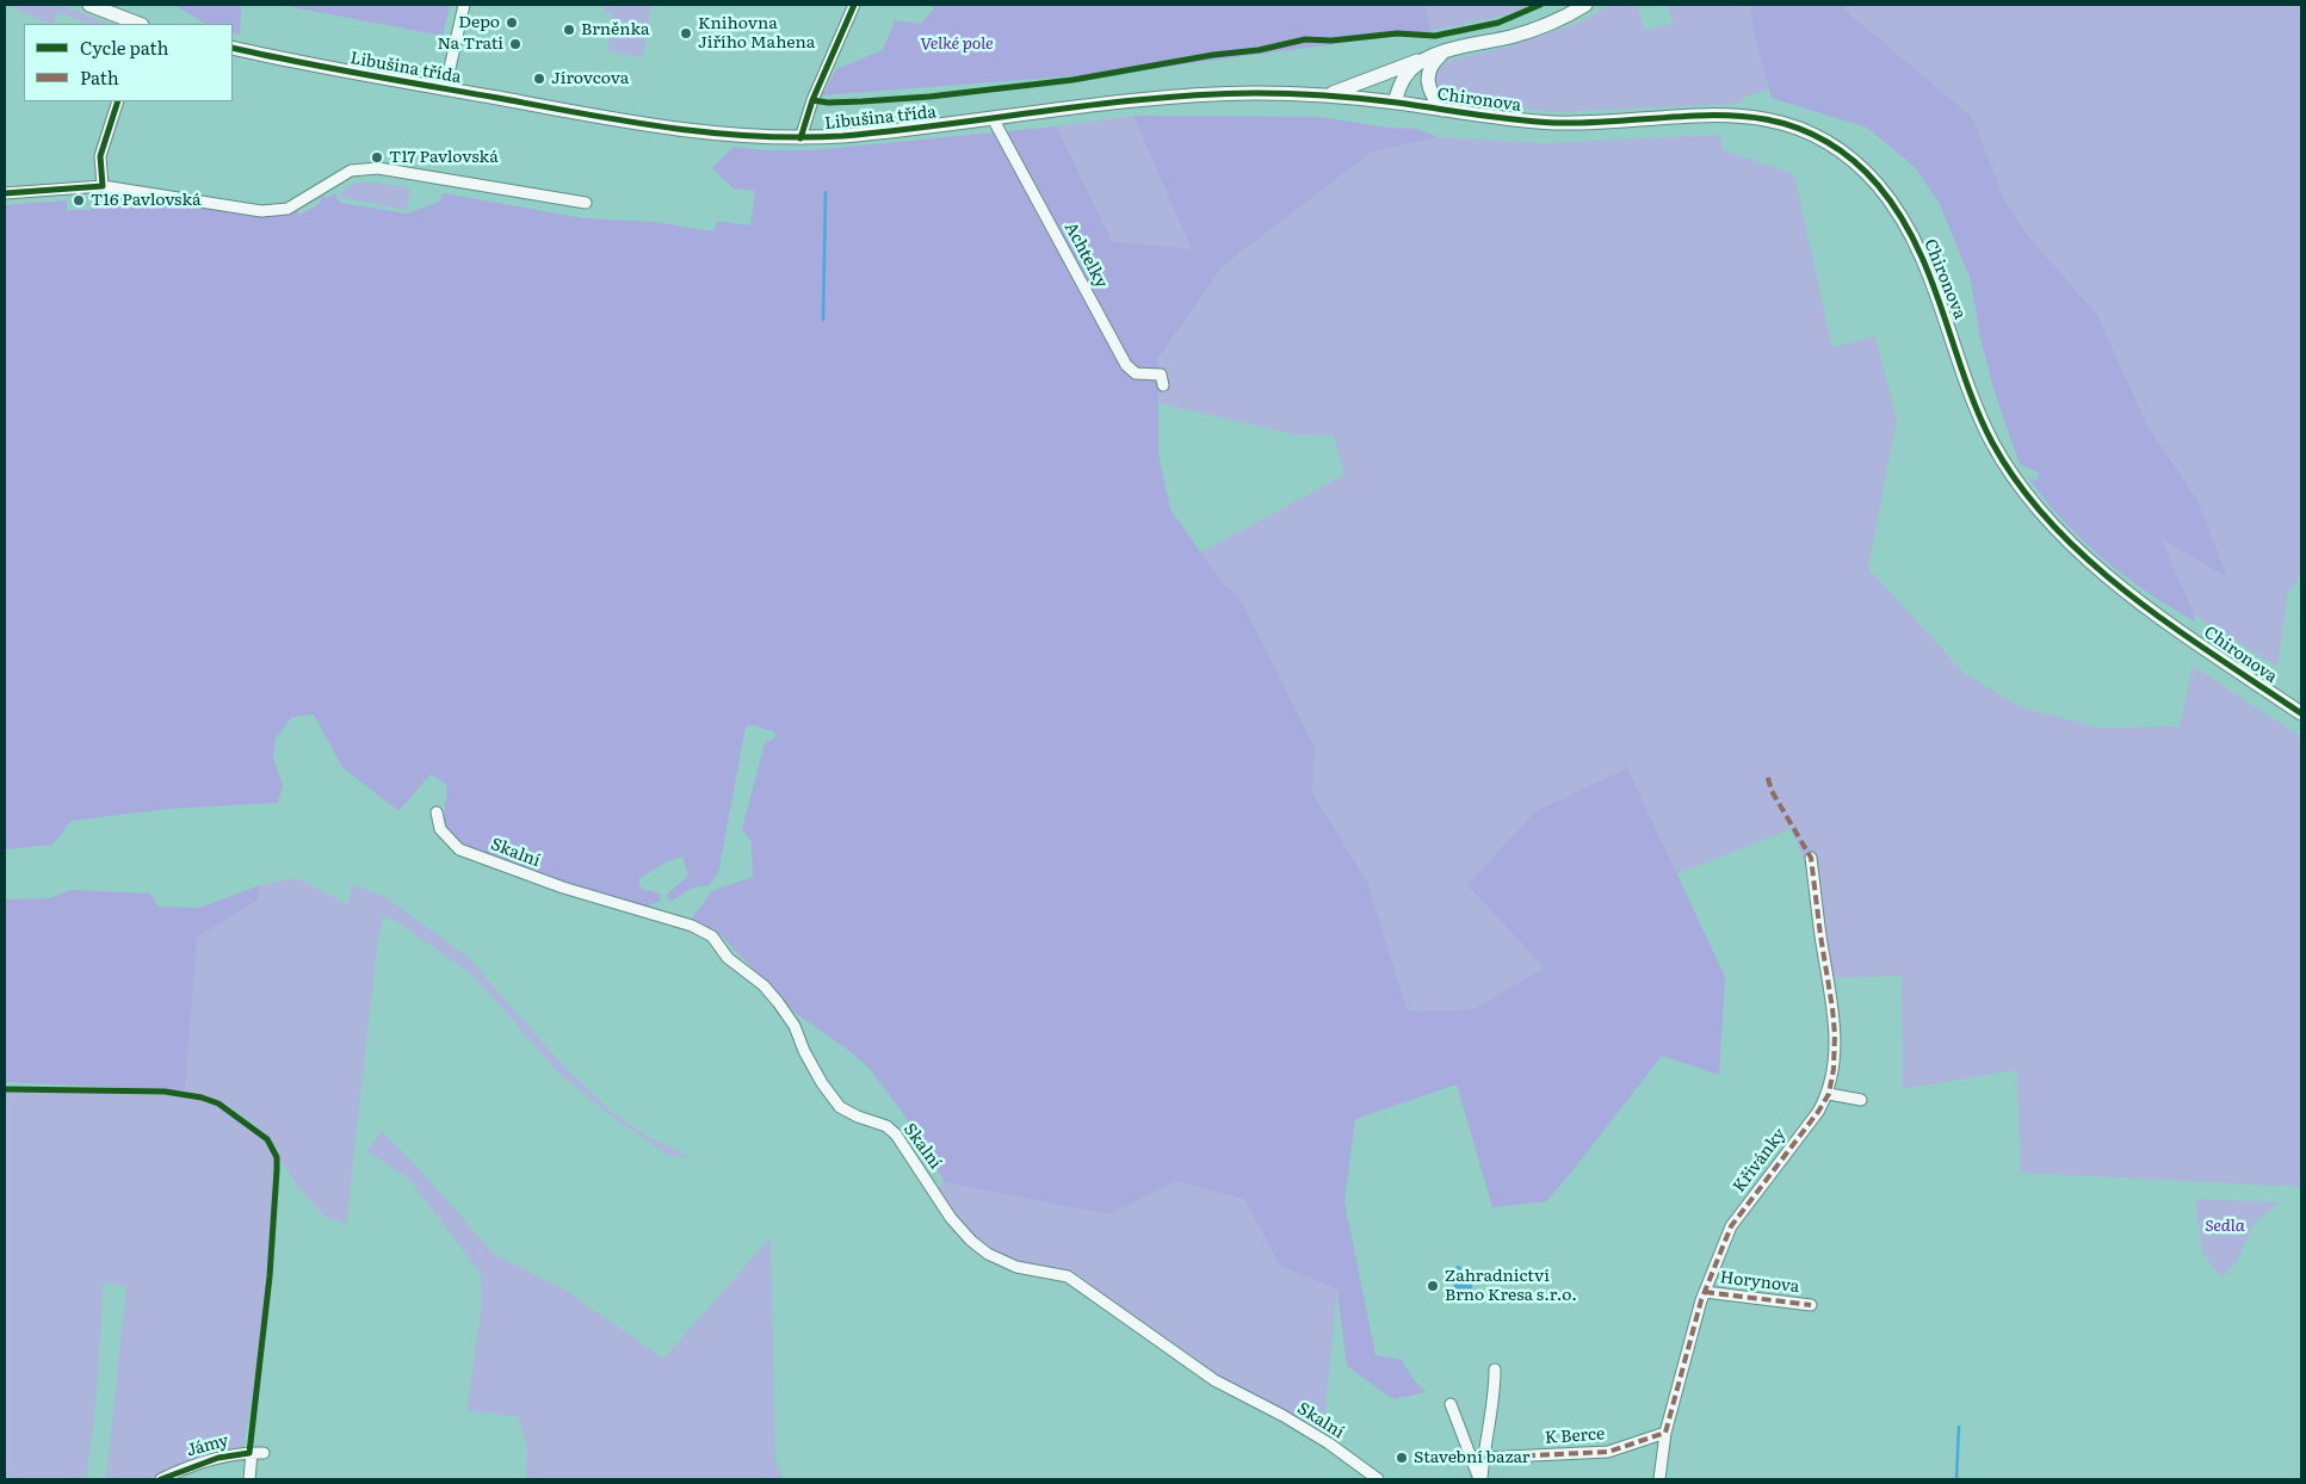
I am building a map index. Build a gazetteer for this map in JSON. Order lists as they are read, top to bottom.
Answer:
{
  "streets": {
    "street": [
      "Libušina třída",
      "Chironova",
      "Achtelky",
      "Skalní",
      "Křivánky",
      "Horynova",
      "K Berce",
      "Jámy"
    ]
  },
  "crossings": [
    ["Libušina třída", "Chironova"],
    ["Libušina třída", "Achtelky"],
    ["Křivánky", "Horynova"],
    ["Křivánky", "K Berce"]
  ],
  "parks": ["Velké pole", "Sedla"],
  "places": [
    "Depo",
    "Brněnka",
    "Knihovna Jiřího Mahena",
    "Na Trati",
    "Jírovcova",
    "T17 Pavlovská",
    "T16 Pavlovská",
    "Zahradnictví Brno Kresa s.r.o.",
    "Stavební bazar"
  ],
  "legend": ["Cycle path", "Path"]
}
